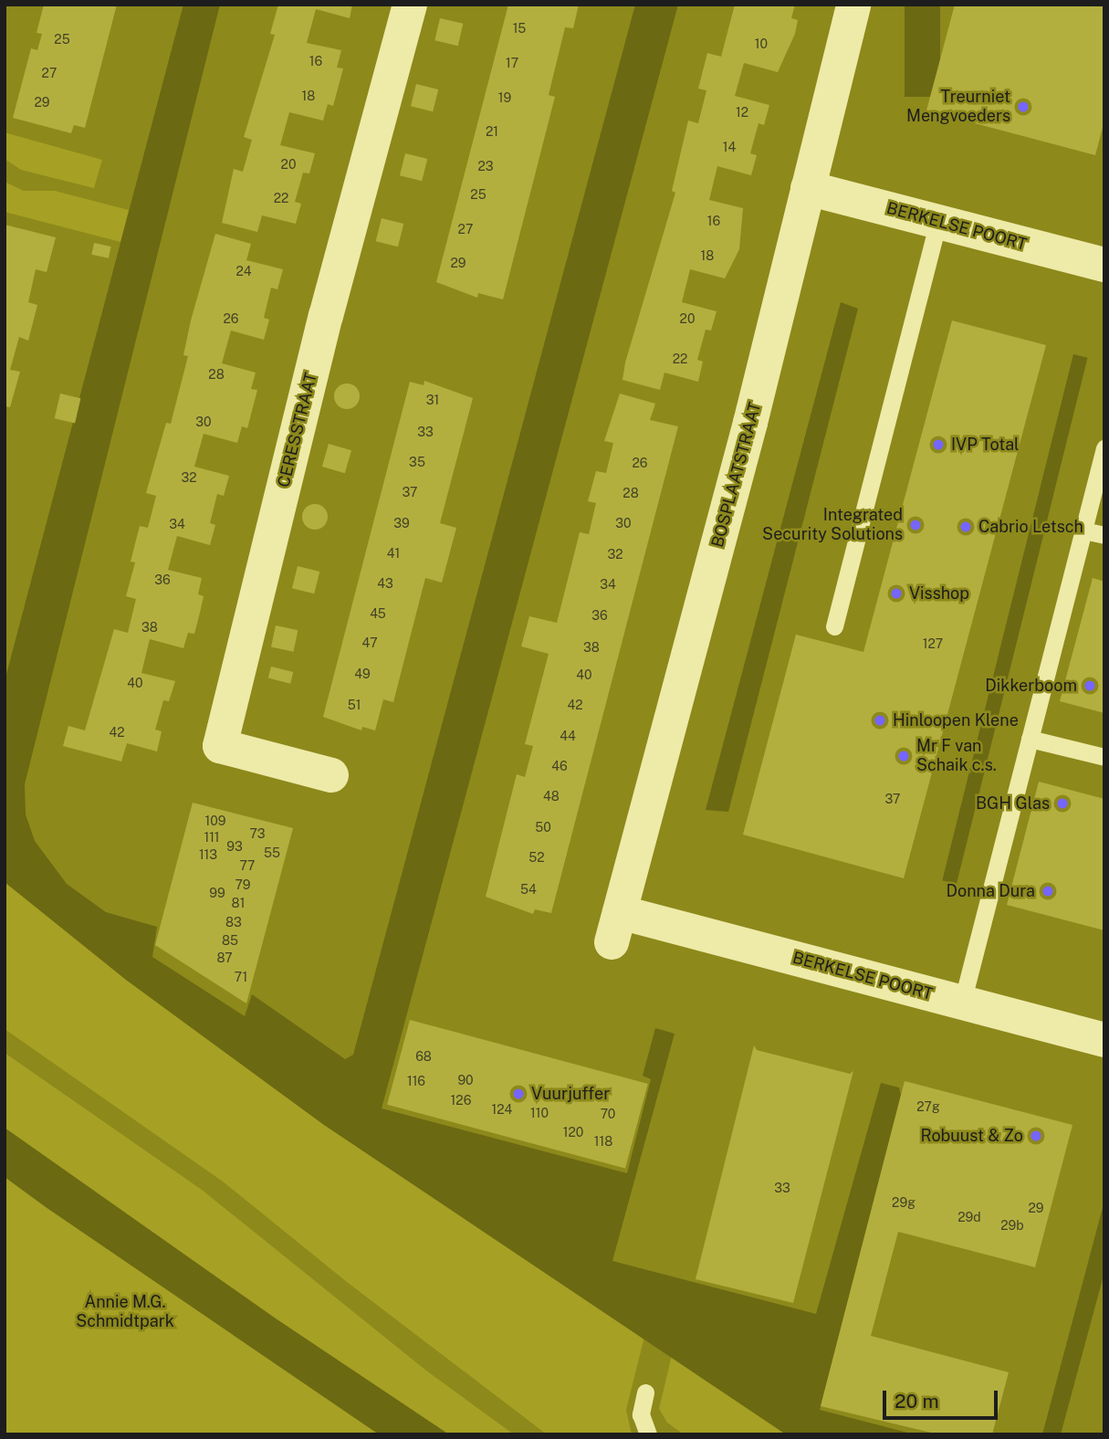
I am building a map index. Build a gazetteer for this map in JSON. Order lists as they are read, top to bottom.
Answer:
{
  "streets": {
    "street": ["BERKELSE POORT", "CERESSTRAAT", "BOSPLAATSTRAAT"]
  },
  "crossings": [
    ["BERKELSE POORT", "BOSPLAATSTRAAT"]
  ],
  "parks": ["Annie M.G. Schmidtpark"],
  "places": [
    "Treurniet Mengvoeders",
    "IVP Total",
    "Integrated Security Solutions",
    "Cabrio Letsch",
    "Visshop",
    "Dikkerboom",
    "Hinloopen Klene",
    "Mr F van Schaik c.s.",
    "BGH Glas",
    "Donna Dura",
    "Vuurjuffer",
    "Robuust & Zo"
  ],
  "house_numbers": [
    "15",
    "25",
    "10",
    "16",
    "17",
    "27",
    "18",
    "19",
    "29",
    "12",
    "21",
    "14",
    "20",
    "23",
    "25",
    "22",
    "16",
    "27",
    "18",
    "29",
    "24",
    "26",
    "20",
    "22",
    "28",
    "31",
    "30",
    "33",
    "35",
    "26",
    "32",
    "37",
    "28",
    "39",
    "30",
    "34",
    "41",
    "32",
    "36",
    "43",
    "34",
    "45",
    "36",
    "38",
    "47",
    "127",
    "38",
    "49",
    "40",
    "40",
    "51",
    "42",
    "42",
    "44",
    "46",
    "48",
    "37",
    "109",
    "50",
    "73",
    "111",
    "93",
    "55",
    "113",
    "52",
    "77",
    "79",
    "54",
    "99",
    "81",
    "83",
    "85",
    "87",
    "71",
    "68",
    "90",
    "116",
    "126",
    "27g",
    "124",
    "110",
    "70",
    "120",
    "118",
    "33",
    "29g",
    "29",
    "29d",
    "29b"
  ],
  "scale_bar": "20 m"
}
